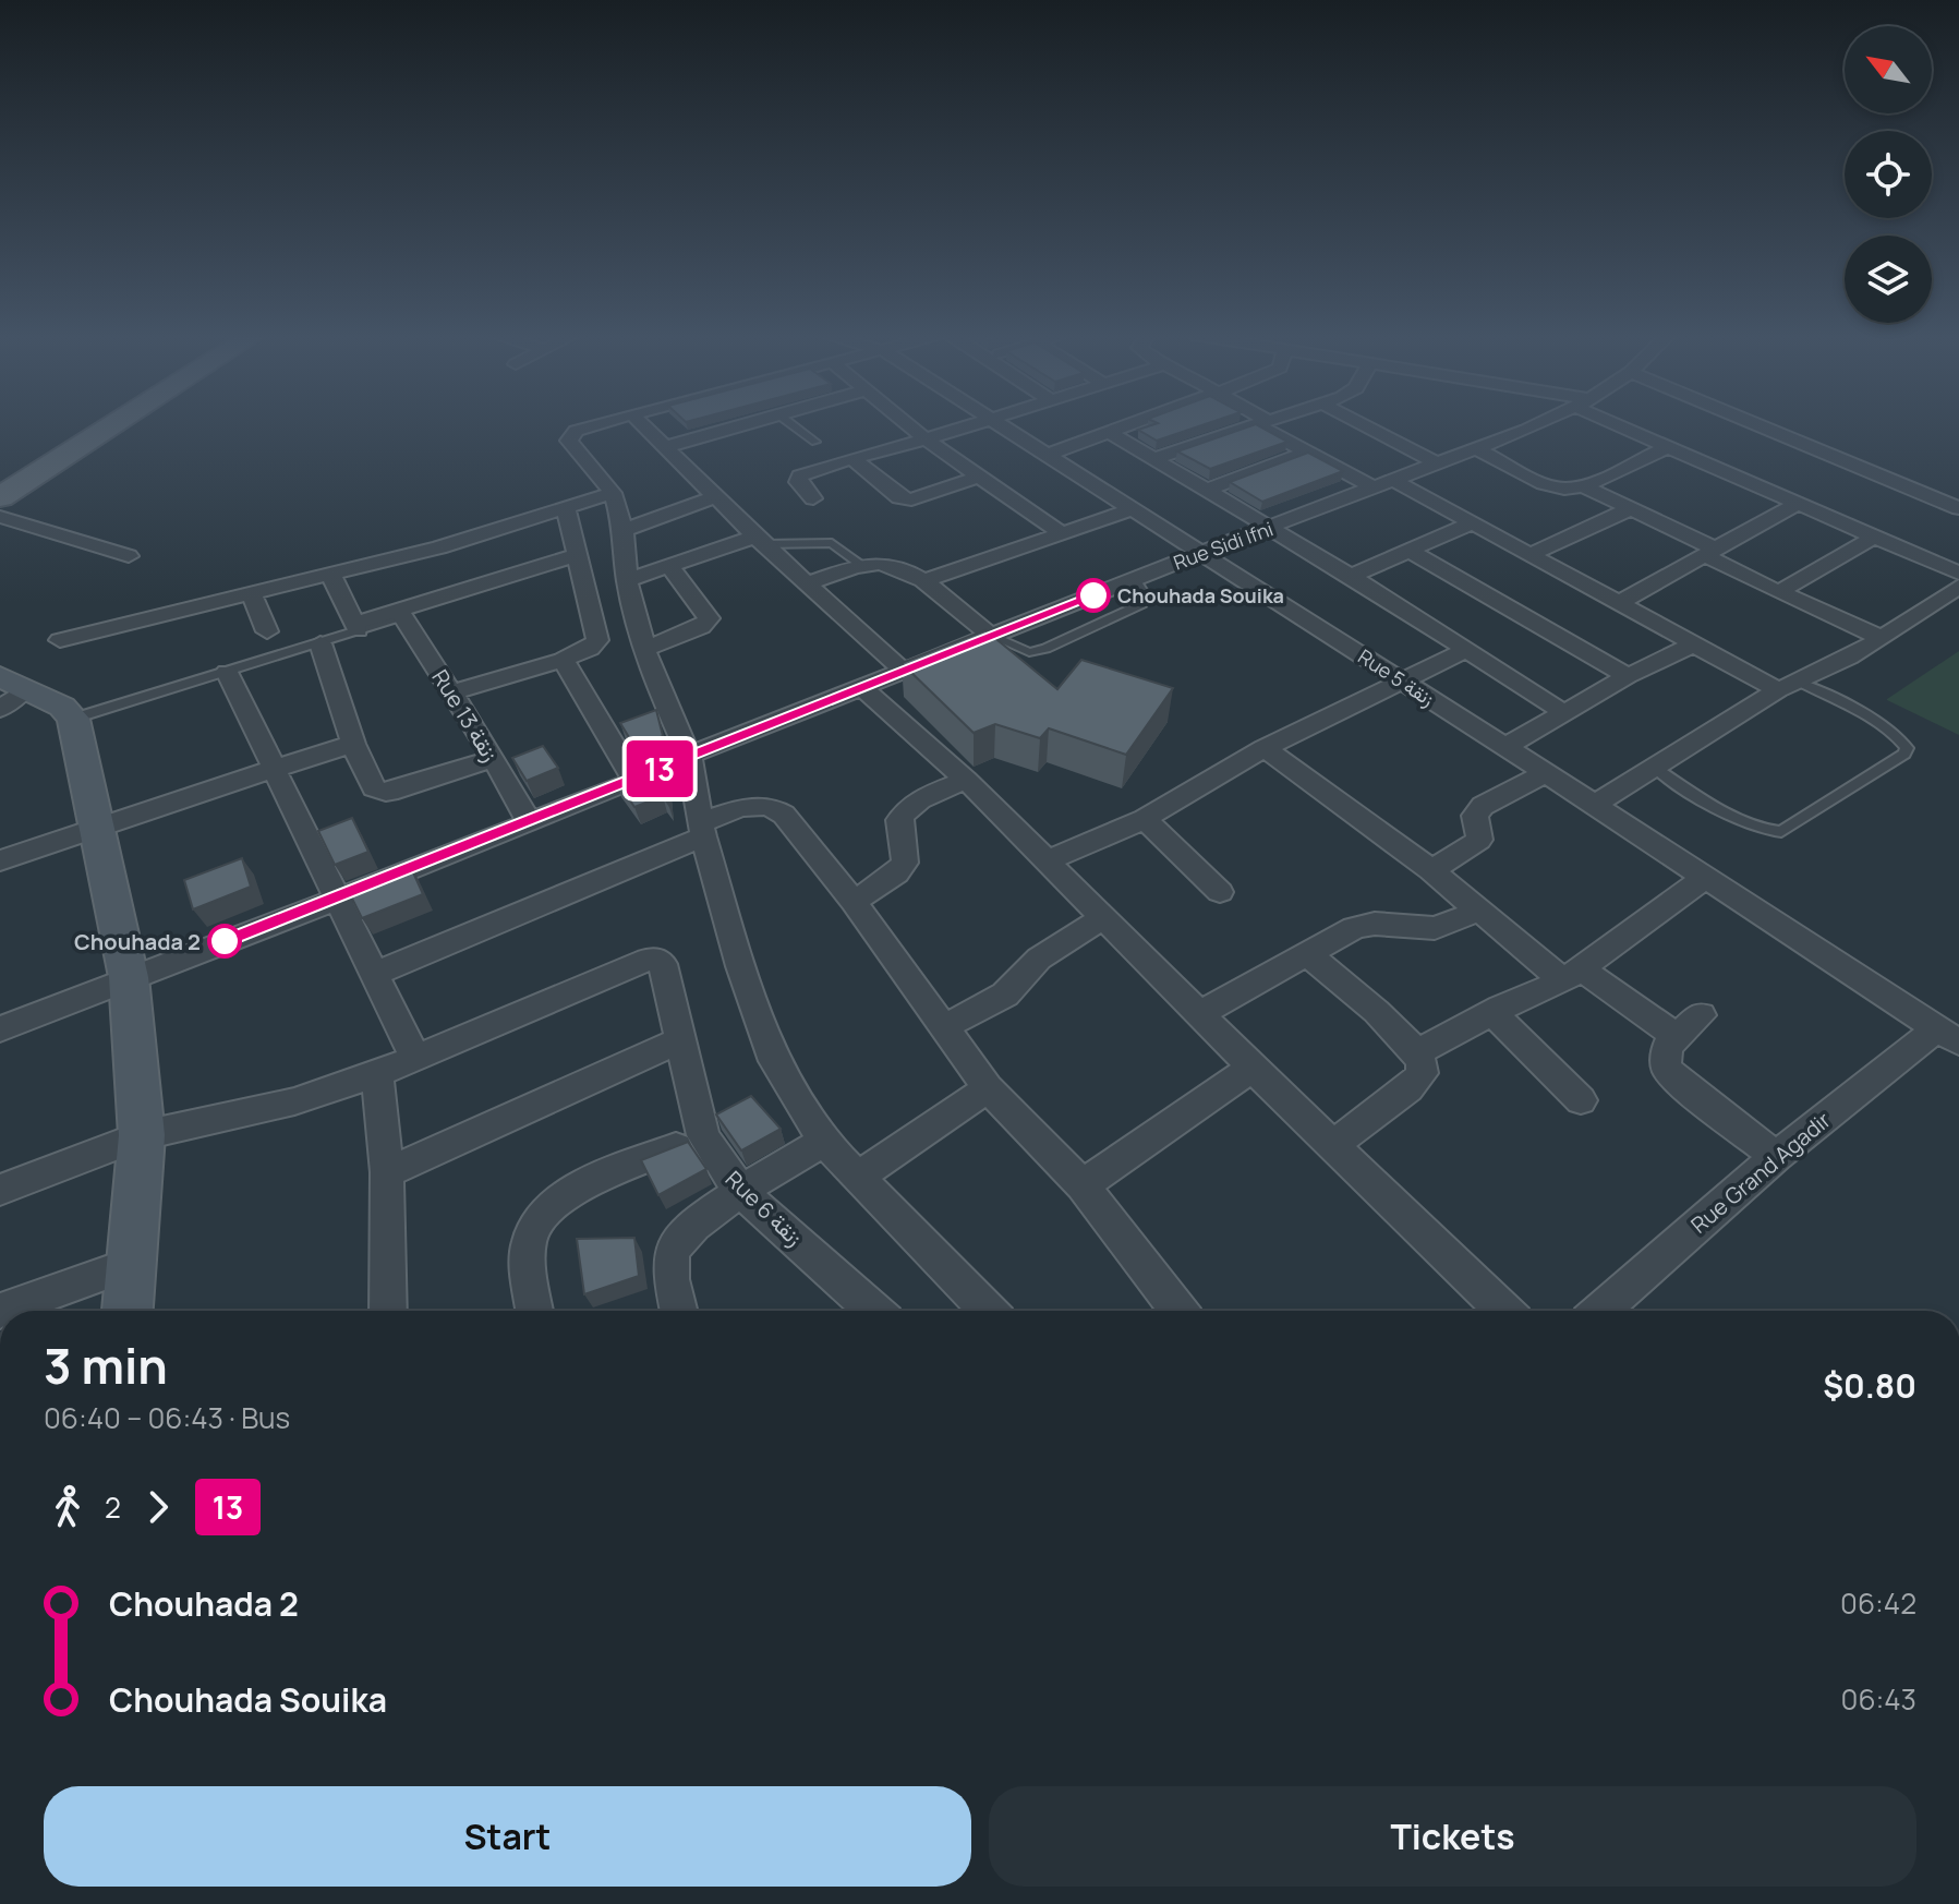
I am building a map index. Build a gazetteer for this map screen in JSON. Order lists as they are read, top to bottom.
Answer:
{
  "streets": {
    "street": [
      "Rue Sidi Ifni",
      "Rue 5 زنقة",
      "Rue 13 زنقة",
      "Rue Grand Agadir",
      "Rue 6 زنقة"
    ]
  },
  "crossings": [
    ["Rue Sidi Ifni", "Rue 5 زنقة"],
    ["Rue Sidi Ifni", "Rue 13 زنقة"],
    ["Rue 5 زنقة", "Rue Grand Agadir"]
  ],
  "places": ["Chouhada Souika", "Chouhada 2"],
  "lines": ["bus line 13"],
  "north": "top left",
  "page": {
    "on_map": "13",
    "heading": ["3 min", "06:40 – 06:43 · Bus", "$0.80"],
    "legs": ["2", "13"],
    "list": [
      {
        "name": "Chouhada 2",
        "value": "06:42"
      },
      {
        "name": "Chouhada Souika",
        "value": "06:43"
      }
    ],
    "buttons": ["Start", "Tickets"]
  }
}
